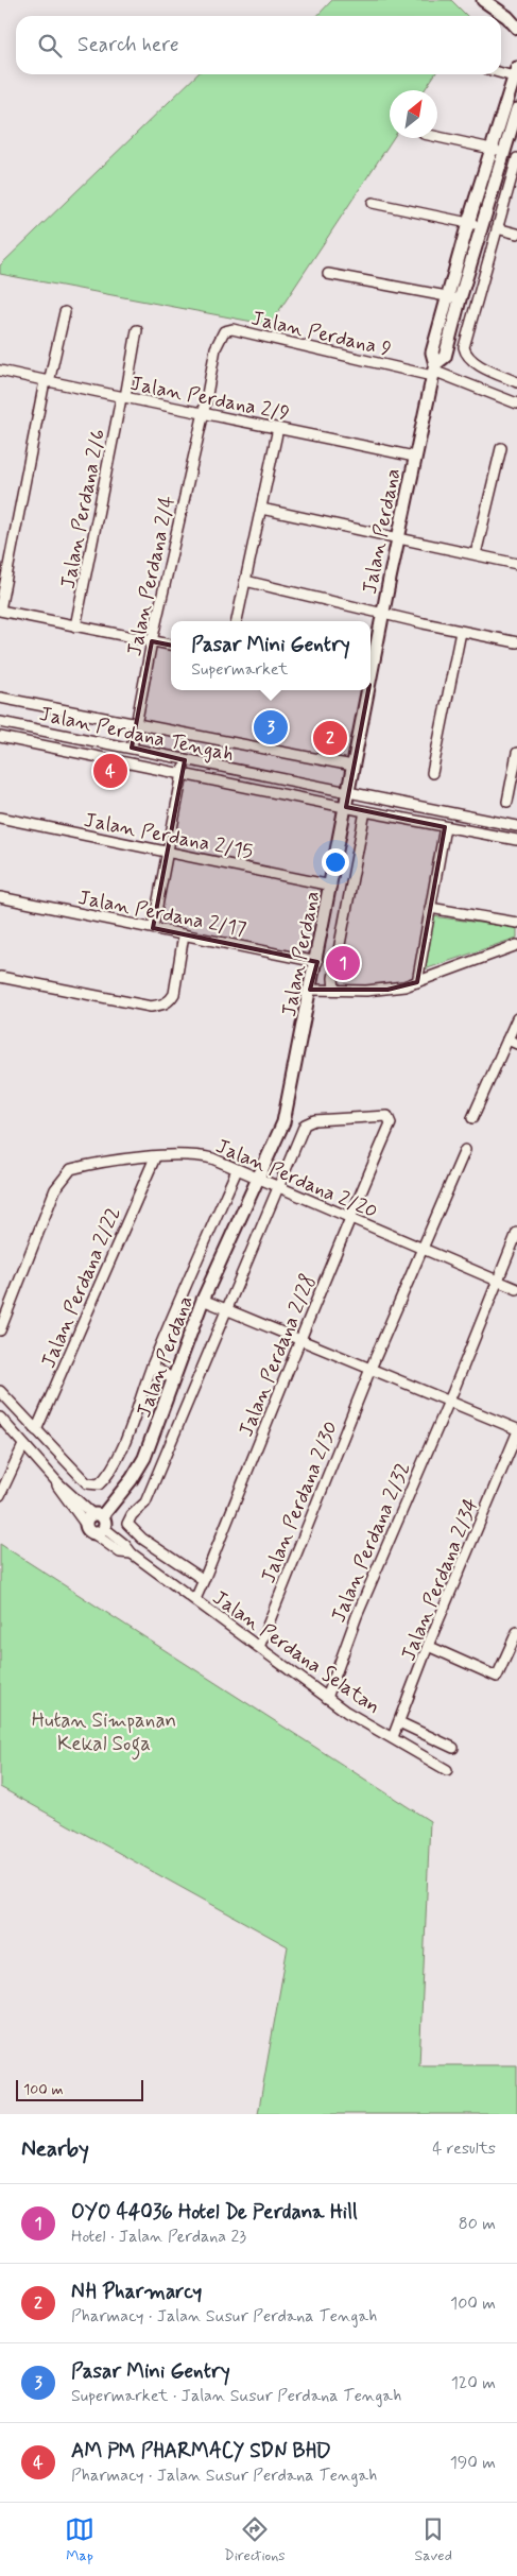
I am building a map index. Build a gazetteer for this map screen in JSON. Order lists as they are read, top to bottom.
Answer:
{
  "streets": {
    "street": [
      "Jalan Perdana 9",
      "Jalan Perdana 2/9",
      "Jalan Perdana 2/6",
      "Jalan Perdana",
      "Jalan Perdana 2/4",
      "Jalan Perdana Tengah",
      "Jalan Perdana 2/15",
      "Jalan Perdana 2/17",
      "Jalan Perdana 2/20",
      "Jalan Perdana 2/22",
      "Jalan Perdana 2/28",
      "Jalan Perdana 2/30",
      "Jalan Perdana 2/32",
      "Jalan Perdana 2/34",
      "Jalan Perdana Selatan"
    ]
  },
  "crossings": [
    ["Jalan Perdana 9", "Jalan Perdana 2/9"],
    ["Jalan Perdana 9", "Jalan Perdana"],
    ["Jalan Perdana 9", "Jalan Perdana 2/4"],
    ["Jalan Perdana 2/9", "Jalan Perdana 2/6"],
    ["Jalan Perdana 2/9", "Jalan Perdana"],
    ["Jalan Perdana 2/9", "Jalan Perdana 2/4"],
    ["Jalan Perdana", "Jalan Perdana Tengah"],
    ["Jalan Perdana", "Jalan Perdana 2/15"],
    ["Jalan Perdana", "Jalan Perdana 2/17"],
    ["Jalan Perdana", "Jalan Perdana 2/20"],
    ["Jalan Perdana", "Jalan Perdana Selatan"],
    ["Jalan Perdana 2/4", "Jalan Perdana Tengah"],
    ["Jalan Perdana 2/20", "Jalan Perdana 2/22"],
    ["Jalan Perdana 2/20", "Jalan Perdana 2/28"],
    ["Jalan Perdana 2/20", "Jalan Perdana 2/30"],
    ["Jalan Perdana 2/20", "Jalan Perdana 2/32"],
    ["Jalan Perdana 2/28", "Jalan Perdana Selatan"],
    ["Jalan Perdana 2/30", "Jalan Perdana Selatan"],
    ["Jalan Perdana 2/32", "Jalan Perdana Selatan"],
    ["Jalan Perdana 2/34", "Jalan Perdana Selatan"]
  ],
  "parks": ["Hutan Simpanan Kekal Soga"],
  "scale_bar": "100 m",
  "north": "top right",
  "page": {
    "search": "Search here",
    "popup": ["Pasar Mini Gentry", "Supermarket"],
    "pins": [
      "3",
      "2",
      "4",
      "1"
    ],
    "scale": "100 m",
    "heading": ["Nearby", "4 results"],
    "list": [
      {
        "mark": "1",
        "name": "OYO 44036 Hotel De Perdana Hill",
        "note": "Hotel · Jalan Perdana 23",
        "value": "80 m"
      },
      {
        "mark": "2",
        "name": "NH Pharmarcy",
        "note": "Pharmacy · Jalan Susur Perdana Tengah",
        "value": "100 m"
      },
      {
        "mark": "3",
        "name": "Pasar Mini Gentry",
        "note": "Supermarket · Jalan Susur Perdana Tengah",
        "value": "120 m"
      },
      {
        "mark": "4",
        "name": "AM PM PHARMACY SDN BHD",
        "note": "Pharmacy · Jalan Susur Perdana Tengah",
        "value": "190 m"
      }
    ],
    "nav": ["Map", "Directions", "Saved"]
  }
}
